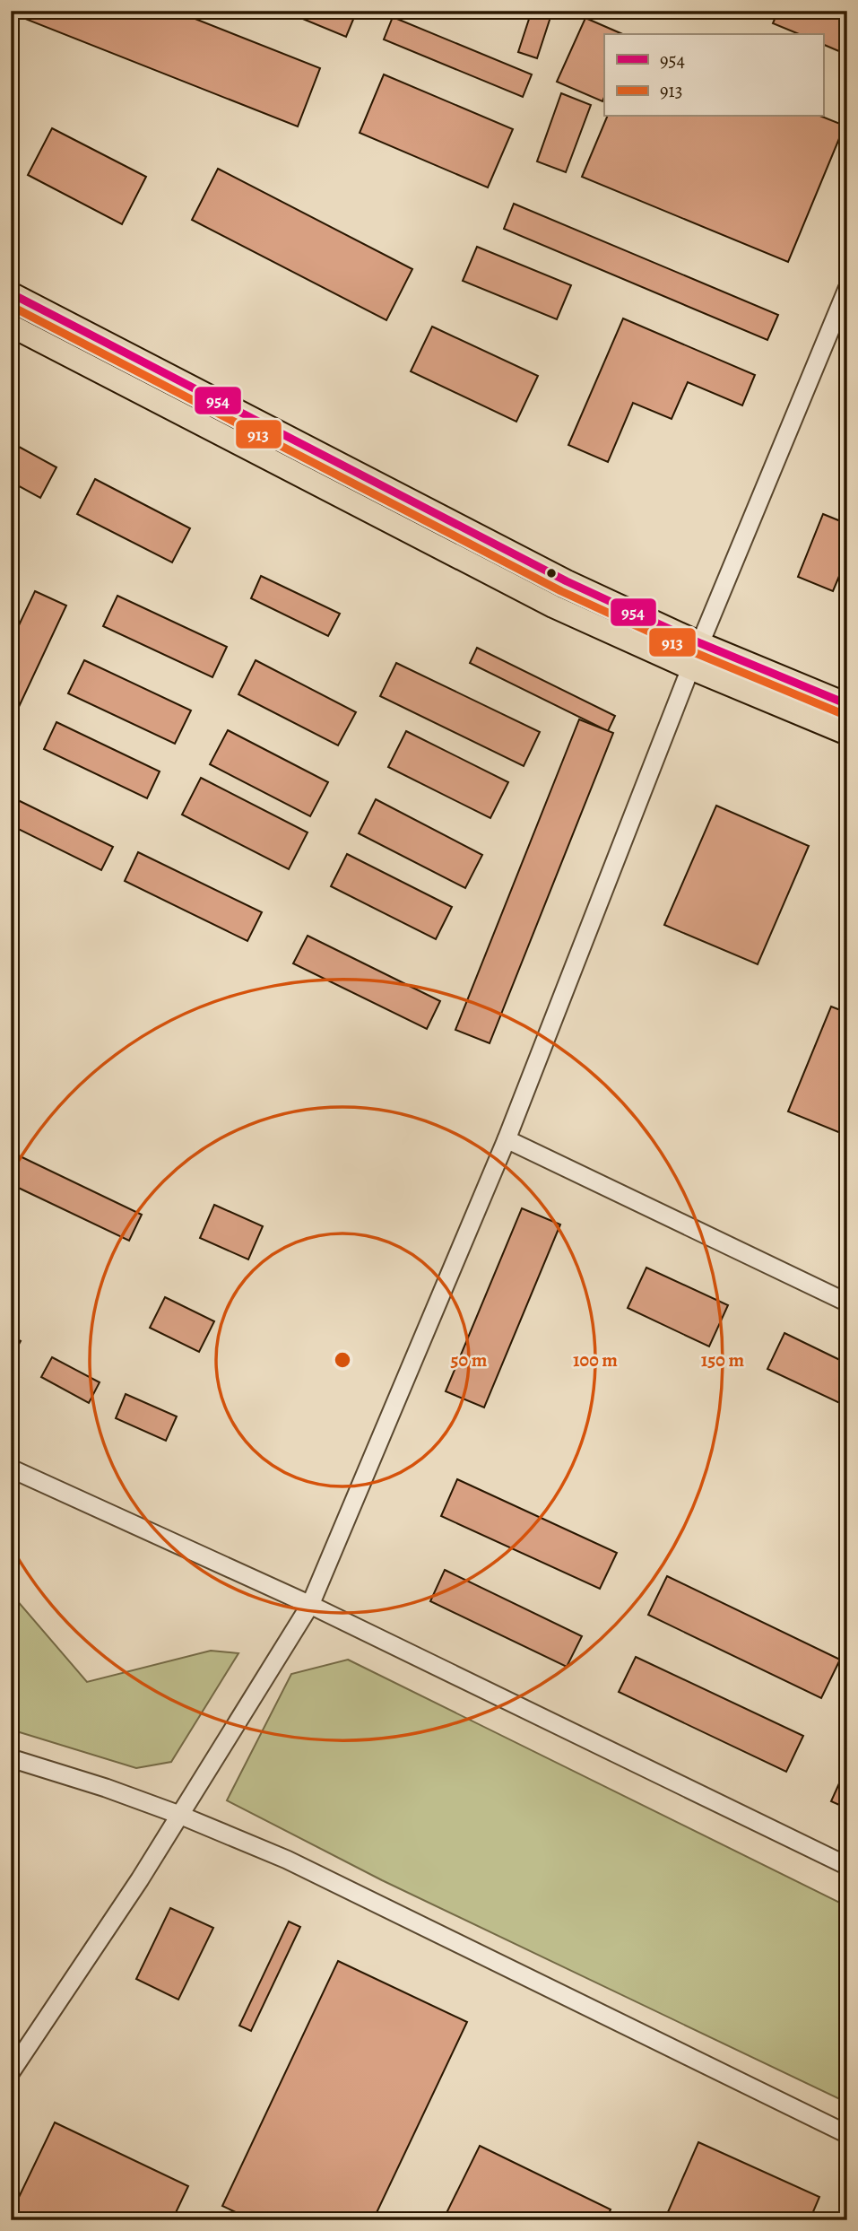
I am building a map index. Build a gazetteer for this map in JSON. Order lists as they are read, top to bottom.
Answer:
{
  "lines": ["transit line 954", "transit line 913"],
  "legend": ["954", "913"],
  "rings": ["50 m", "100 m", "150 m"]
}
